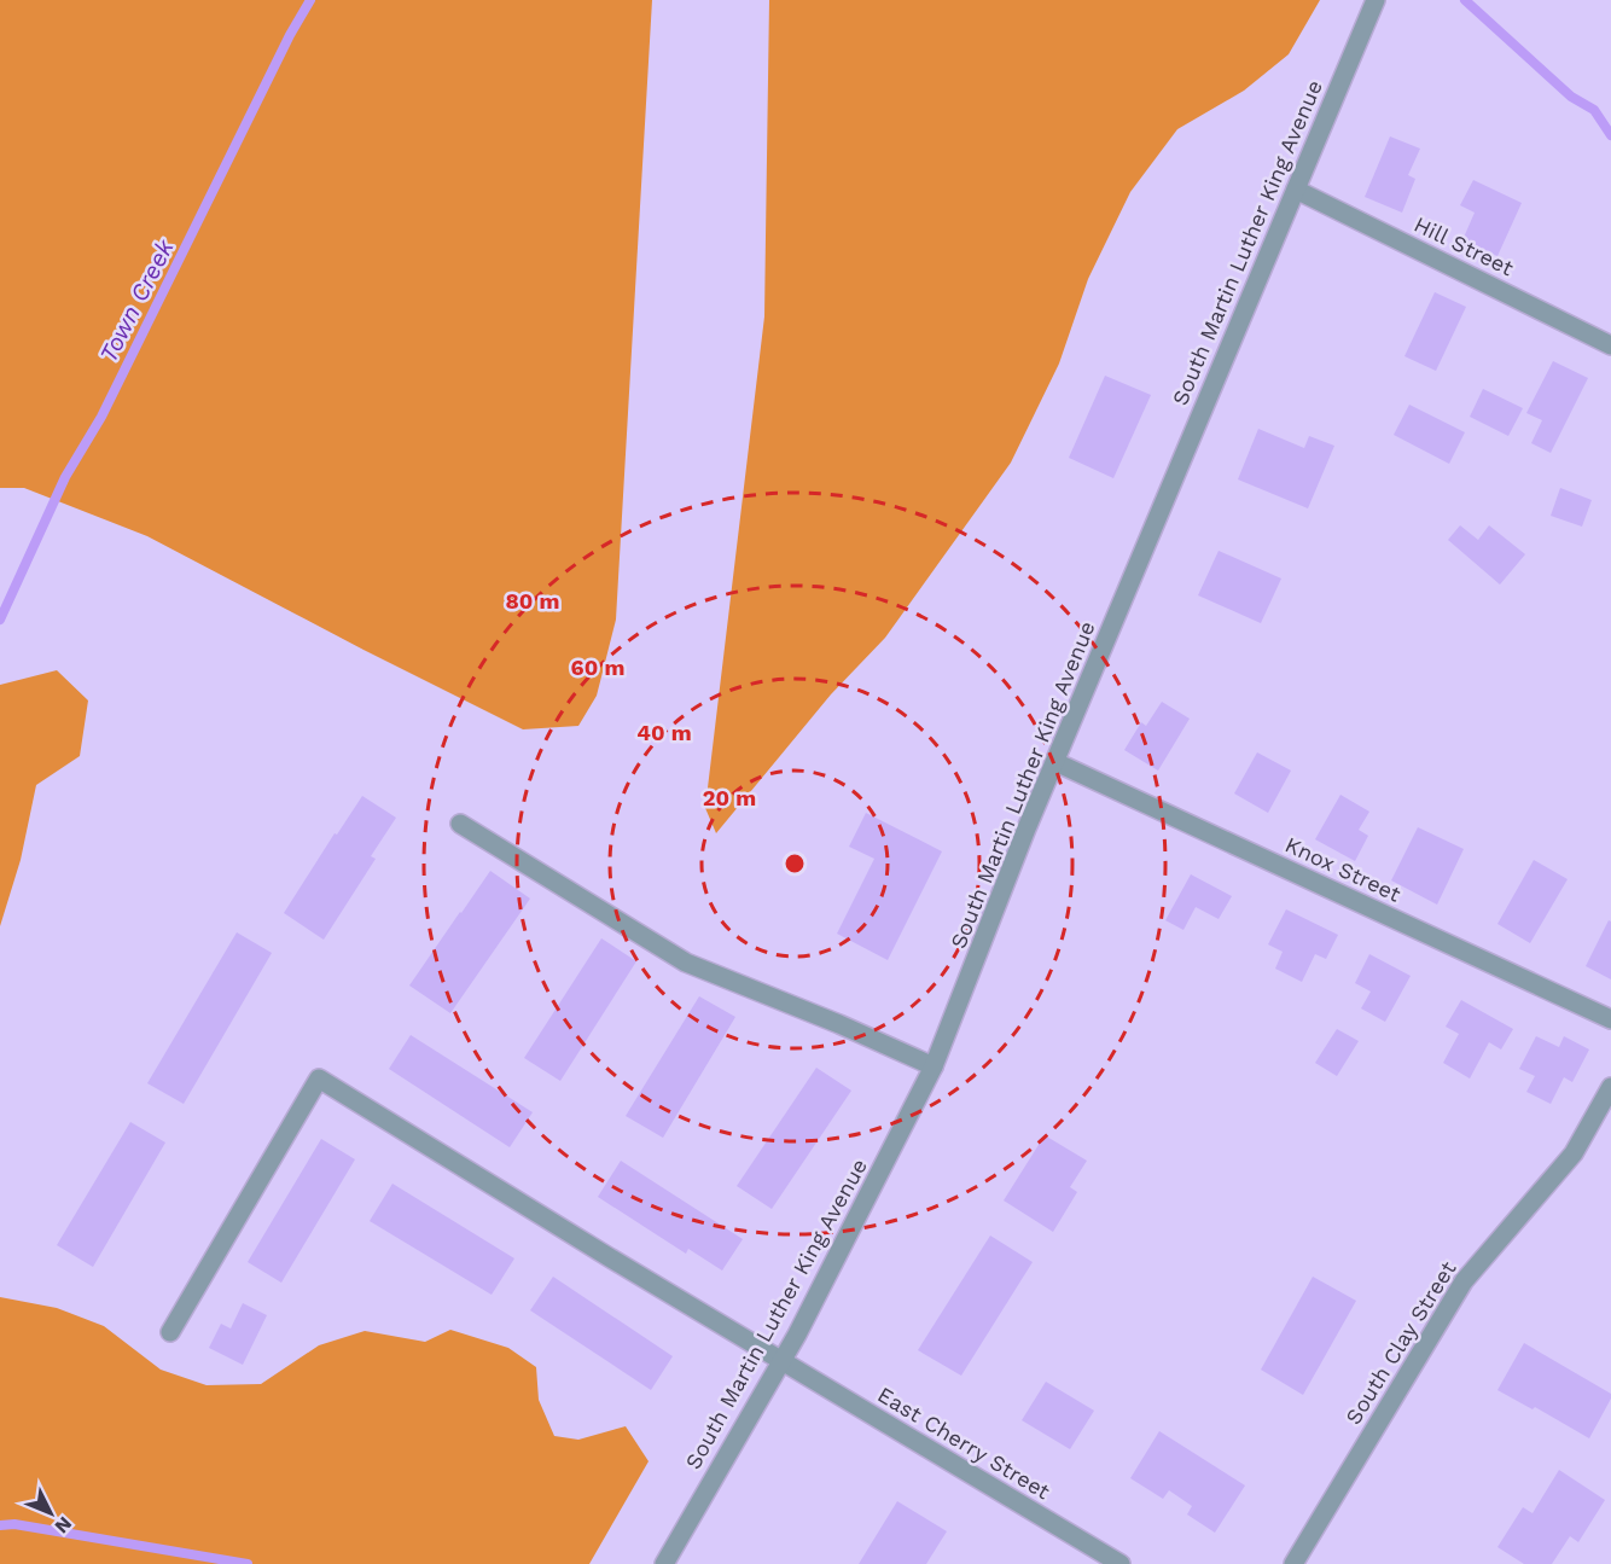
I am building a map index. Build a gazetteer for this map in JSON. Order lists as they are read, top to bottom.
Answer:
{
  "streets": {
    "street": [
      "South Martin Luther King Avenue",
      "Hill Street",
      "Knox Street",
      "South Clay Street",
      "East Cherry Street"
    ]
  },
  "crossings": [
    ["South Martin Luther King Avenue", "Hill Street"],
    ["South Martin Luther King Avenue", "Knox Street"],
    ["South Martin Luther King Avenue", "East Cherry Street"]
  ],
  "water": ["Town Creek"],
  "north": "bottom right",
  "rings": [
    "80 m",
    "60 m",
    "40 m",
    "20 m"
  ]
}
